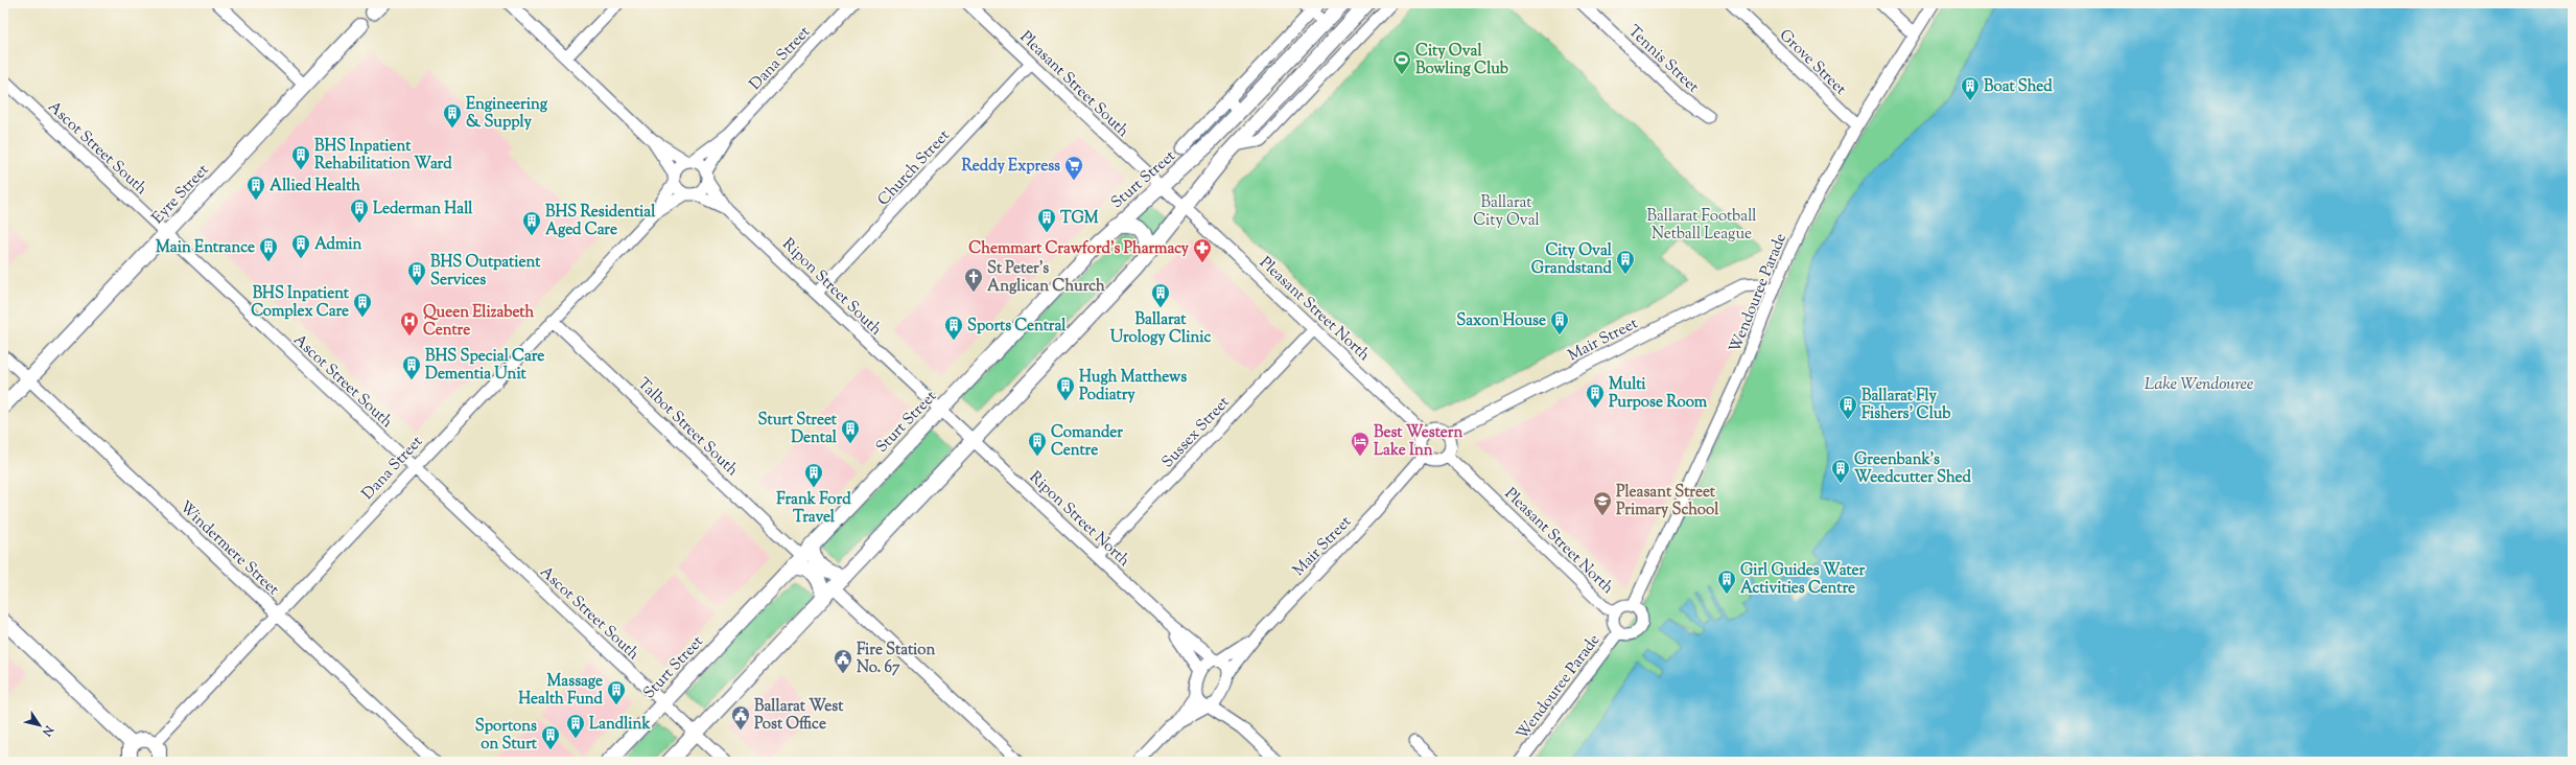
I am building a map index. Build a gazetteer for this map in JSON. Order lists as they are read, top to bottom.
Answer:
{
  "streets": {
    "main road": ["Sturt Street", "Eyre Street"],
    "street": [
      "Dana Street",
      "Tennis Street",
      "Grove Street",
      "Pleasant Street South",
      "Ascot Street South",
      "Church Street",
      "Ripon Street South",
      "Wendouree Parade",
      "Pleasant Street North",
      "Mair Street",
      "Talbot Street South",
      "Sussex Street",
      "Ripon Street North",
      "Windermere Street"
    ]
  },
  "crossings": [
    ["Dana Street", "Ascot Street South"],
    ["Dana Street", "Ripon Street South"],
    ["Dana Street", "Talbot Street South"],
    ["Dana Street", "Windermere Street"],
    ["Grove Street", "Wendouree Parade"],
    ["Pleasant Street South", "Church Street"],
    ["Pleasant Street South", "Sturt Street"],
    ["Pleasant Street South", "Pleasant Street North"],
    ["Ascot Street South", "Sturt Street"],
    ["Ascot Street South", "Eyre Street"],
    ["Church Street", "Ripon Street South"],
    ["Sturt Street", "Ripon Street South"],
    ["Sturt Street", "Talbot Street South"],
    ["Eyre Street", "Windermere Street"],
    ["Ripon Street South", "Ripon Street North"],
    ["Wendouree Parade", "Pleasant Street North"],
    ["Wendouree Parade", "Mair Street"],
    ["Pleasant Street North", "Mair Street"],
    ["Pleasant Street North", "Sussex Street"],
    ["Mair Street", "Ripon Street North"],
    ["Sussex Street", "Ripon Street North"]
  ],
  "water": ["Lake Wendouree"],
  "parks": ["Ballarat City Oval", "Ballarat Football Netball League"],
  "places": {
    "sports": ["City Oval Bowling Club"],
    "building": [
      "Boat Shed",
      "Engineering & Supply",
      "BHS Inpatient Rehabilitation Ward",
      "Allied Health",
      "Lederman Hall",
      "TGM",
      "BHS Residential Aged Care",
      "Admin",
      "Main Entrance",
      "City Oval Grandstand",
      "BHS Outpatient Services",
      "Ballarat Urology Clinic",
      "BHS Inpatient Complex Care",
      "Saxon House",
      "Sports Central",
      "BHS Special Care Dementia Unit",
      "Hugh Matthews Podiatry",
      "Multi Purpose Room",
      "Ballarat Fly Fishers' Club",
      "Sturt Street Dental",
      "Comander Centre",
      "Greenbank's Weedcutter Shed",
      "Frank Ford Travel",
      "Girl Guides Water Activities Centre",
      "Massage Health Fund",
      "Landlink",
      "Sportons on Sturt"
    ],
    "supermarket": ["Reddy Express"],
    "pharmacy": ["Chemmart Crawford's Pharmacy"],
    "church": ["St Peter's Anglican Church"],
    "hospital": ["Queen Elizabeth Centre"],
    "hotel": ["Best Western Lake Inn"],
    "school or university": ["Pleasant Street Primary School"],
    "public building": ["Fire Station No. 67", "Ballarat West Post Office"]
  },
  "north": "bottom right"
}
